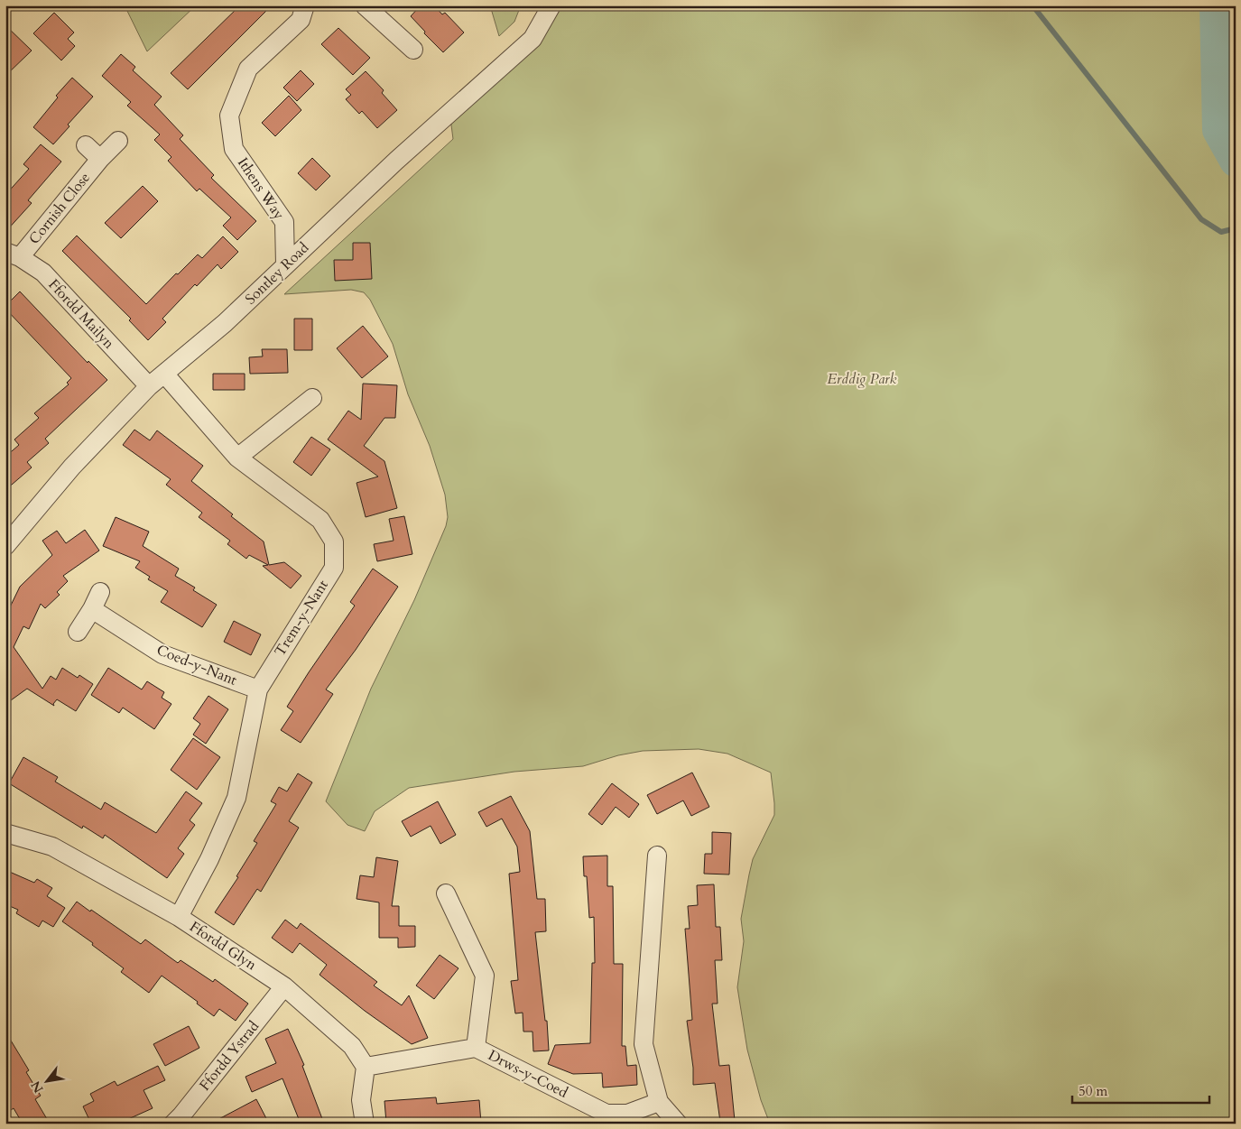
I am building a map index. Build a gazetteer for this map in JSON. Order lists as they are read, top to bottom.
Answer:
{
  "streets": {
    "street": [
      "Ithens Way",
      "Cornish Close",
      "Sontley Road",
      "Ffordd Mailyn",
      "Trem-y-Nant",
      "Coed-y-Nant",
      "Ffordd Glyn",
      "Ffordd Ystrad",
      "Drws-y-Coed"
    ]
  },
  "crossings": [
    ["Ithens Way", "Sontley Road"],
    ["Cornish Close", "Ffordd Mailyn"],
    ["Sontley Road", "Ffordd Mailyn"],
    ["Sontley Road", "Trem-y-Nant"],
    ["Trem-y-Nant", "Coed-y-Nant"],
    ["Trem-y-Nant", "Ffordd Glyn"],
    ["Ffordd Glyn", "Ffordd Ystrad"],
    ["Ffordd Glyn", "Drws-y-Coed"]
  ],
  "parks": ["Erddig Park"],
  "scale_bar": "50 m",
  "north": "bottom left"
}
